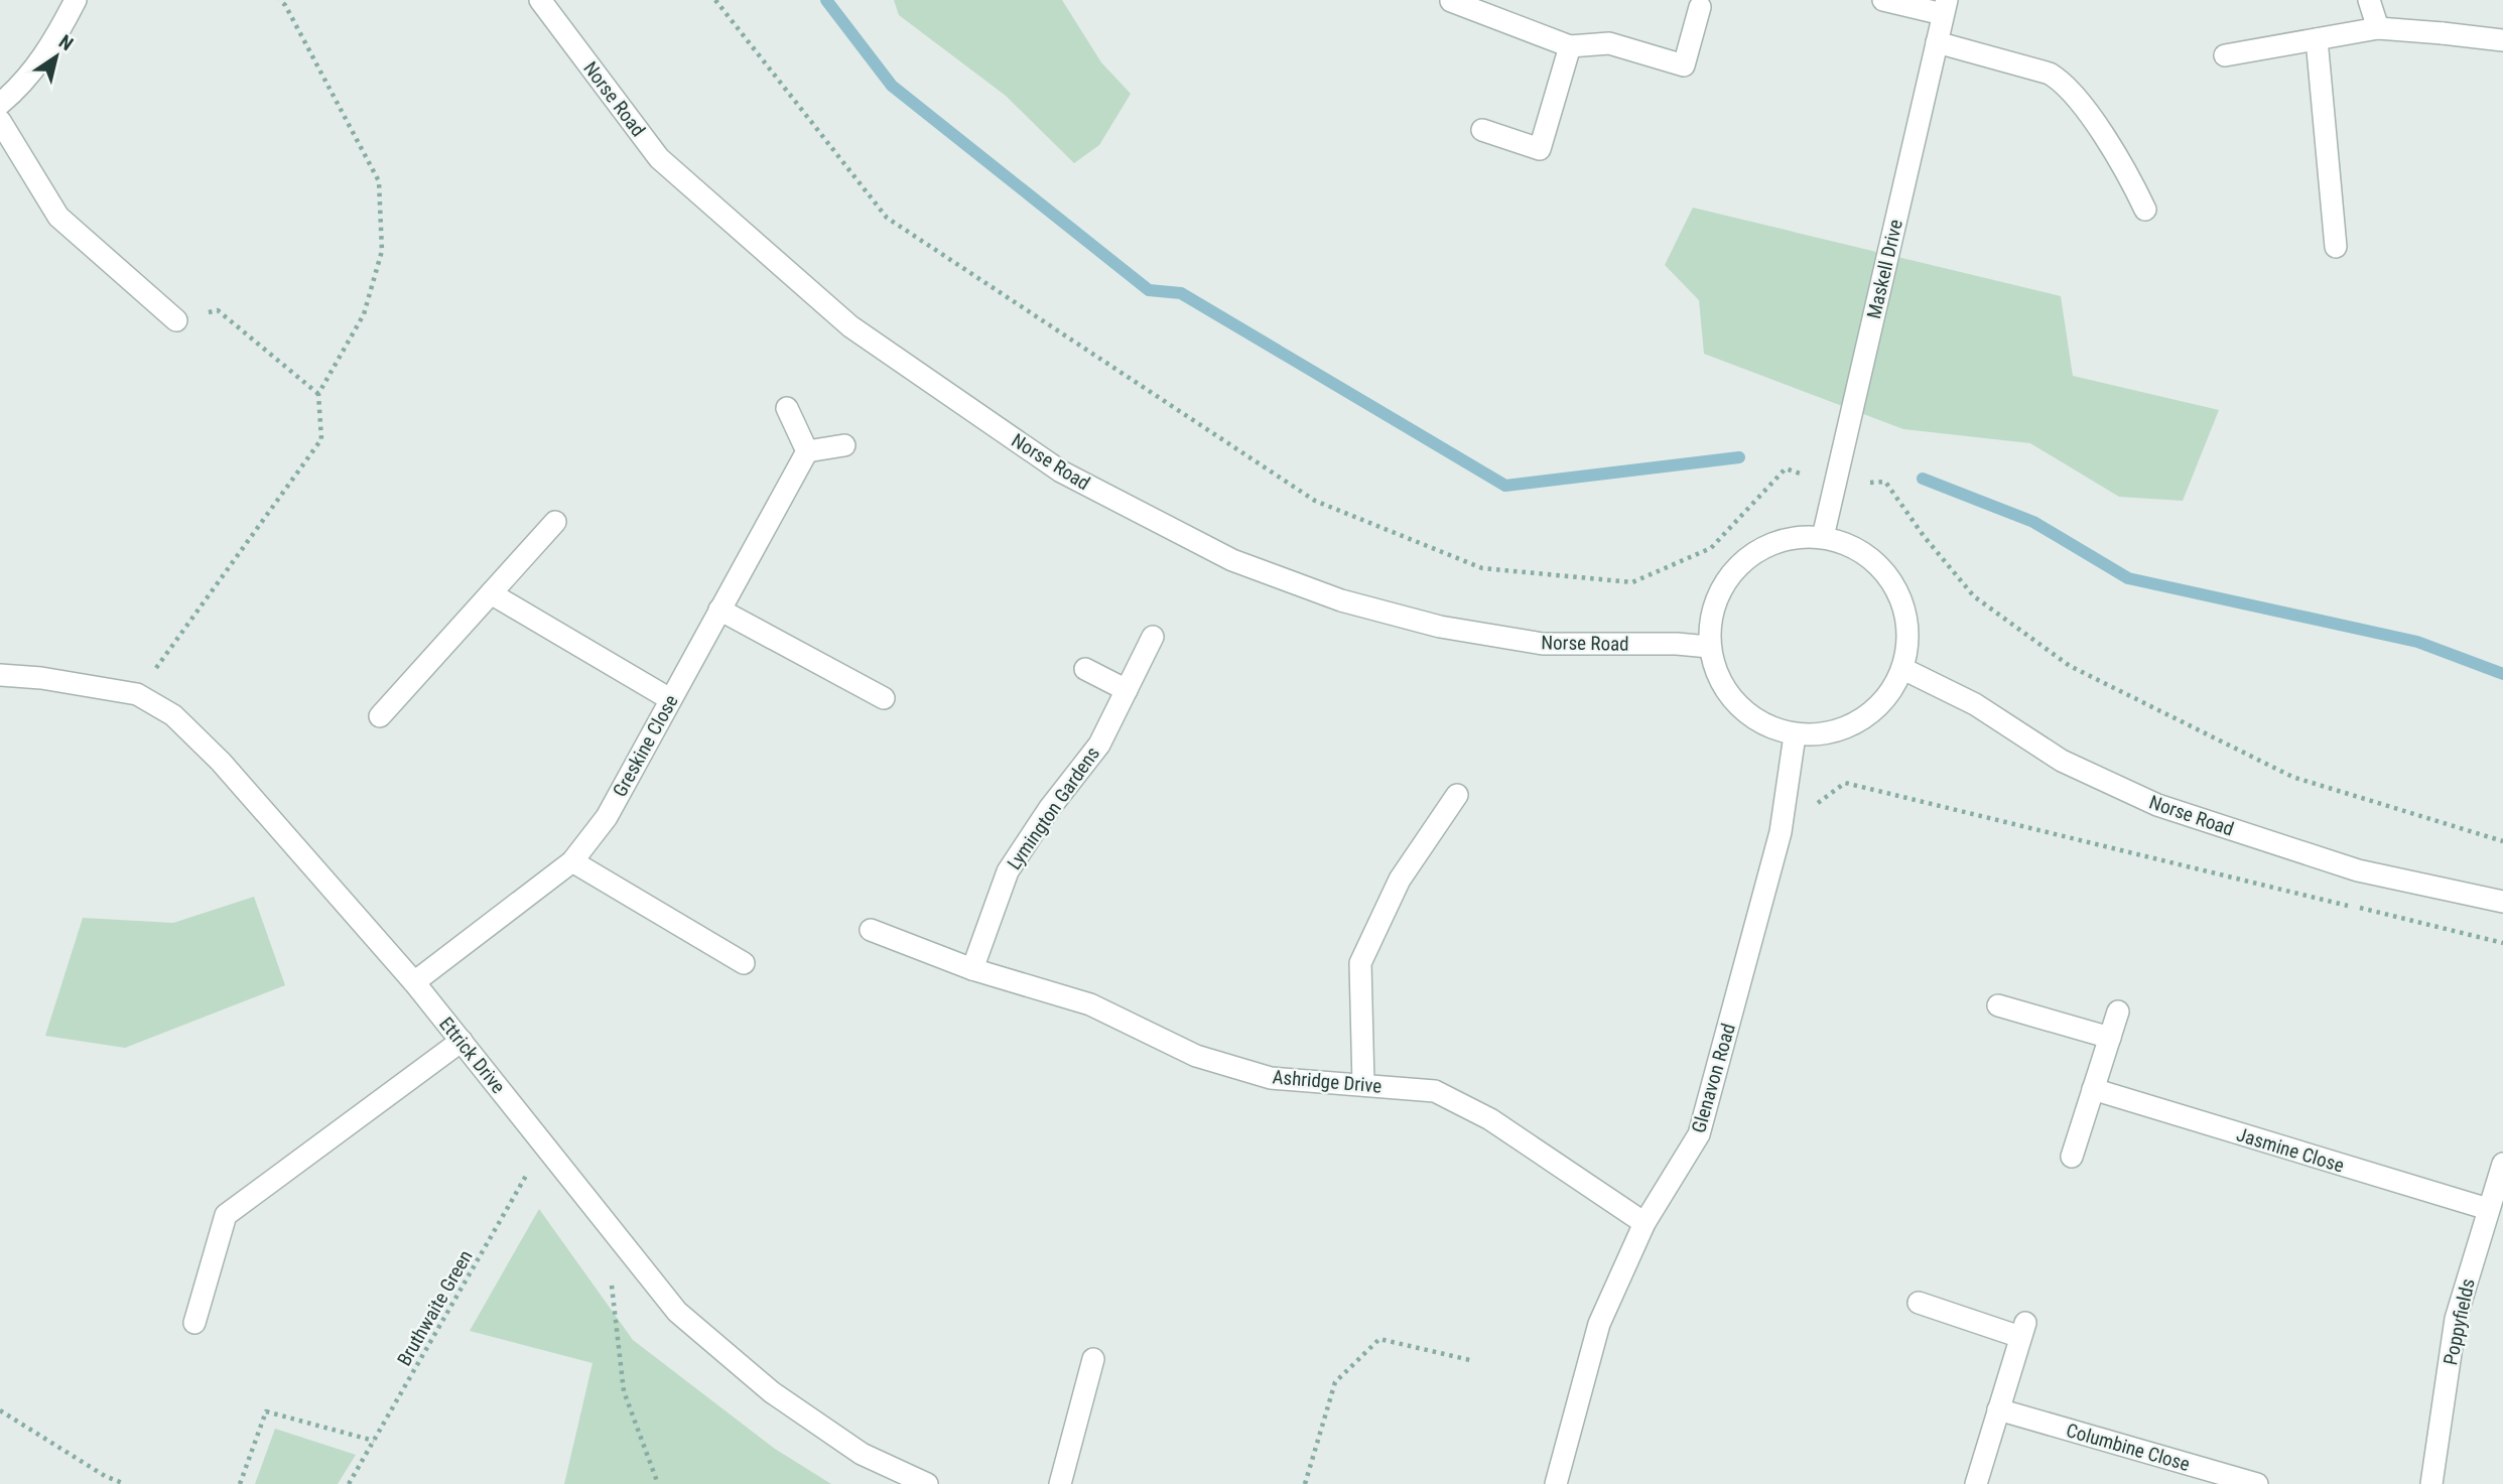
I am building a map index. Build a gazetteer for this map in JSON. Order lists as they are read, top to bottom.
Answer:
{
  "streets": {
    "street": [
      "Norse Road",
      "Maskell Drive",
      "Greskine Close",
      "Lymington Gardens",
      "Ettrick Drive",
      "Glenavon Road",
      "Ashridge Drive",
      "Jasmine Close",
      "Poppyfields",
      "Columbine Close"
    ],
    "path": ["Bruthwaite Green"]
  },
  "crossings": [
    ["Norse Road", "Maskell Drive"],
    ["Norse Road", "Glenavon Road"],
    ["Maskell Drive", "Glenavon Road"],
    ["Greskine Close", "Ettrick Drive"],
    ["Lymington Gardens", "Ashridge Drive"],
    ["Ettrick Drive", "Bruthwaite Green"],
    ["Glenavon Road", "Ashridge Drive"],
    ["Jasmine Close", "Poppyfields"]
  ],
  "north": "top right"
}
